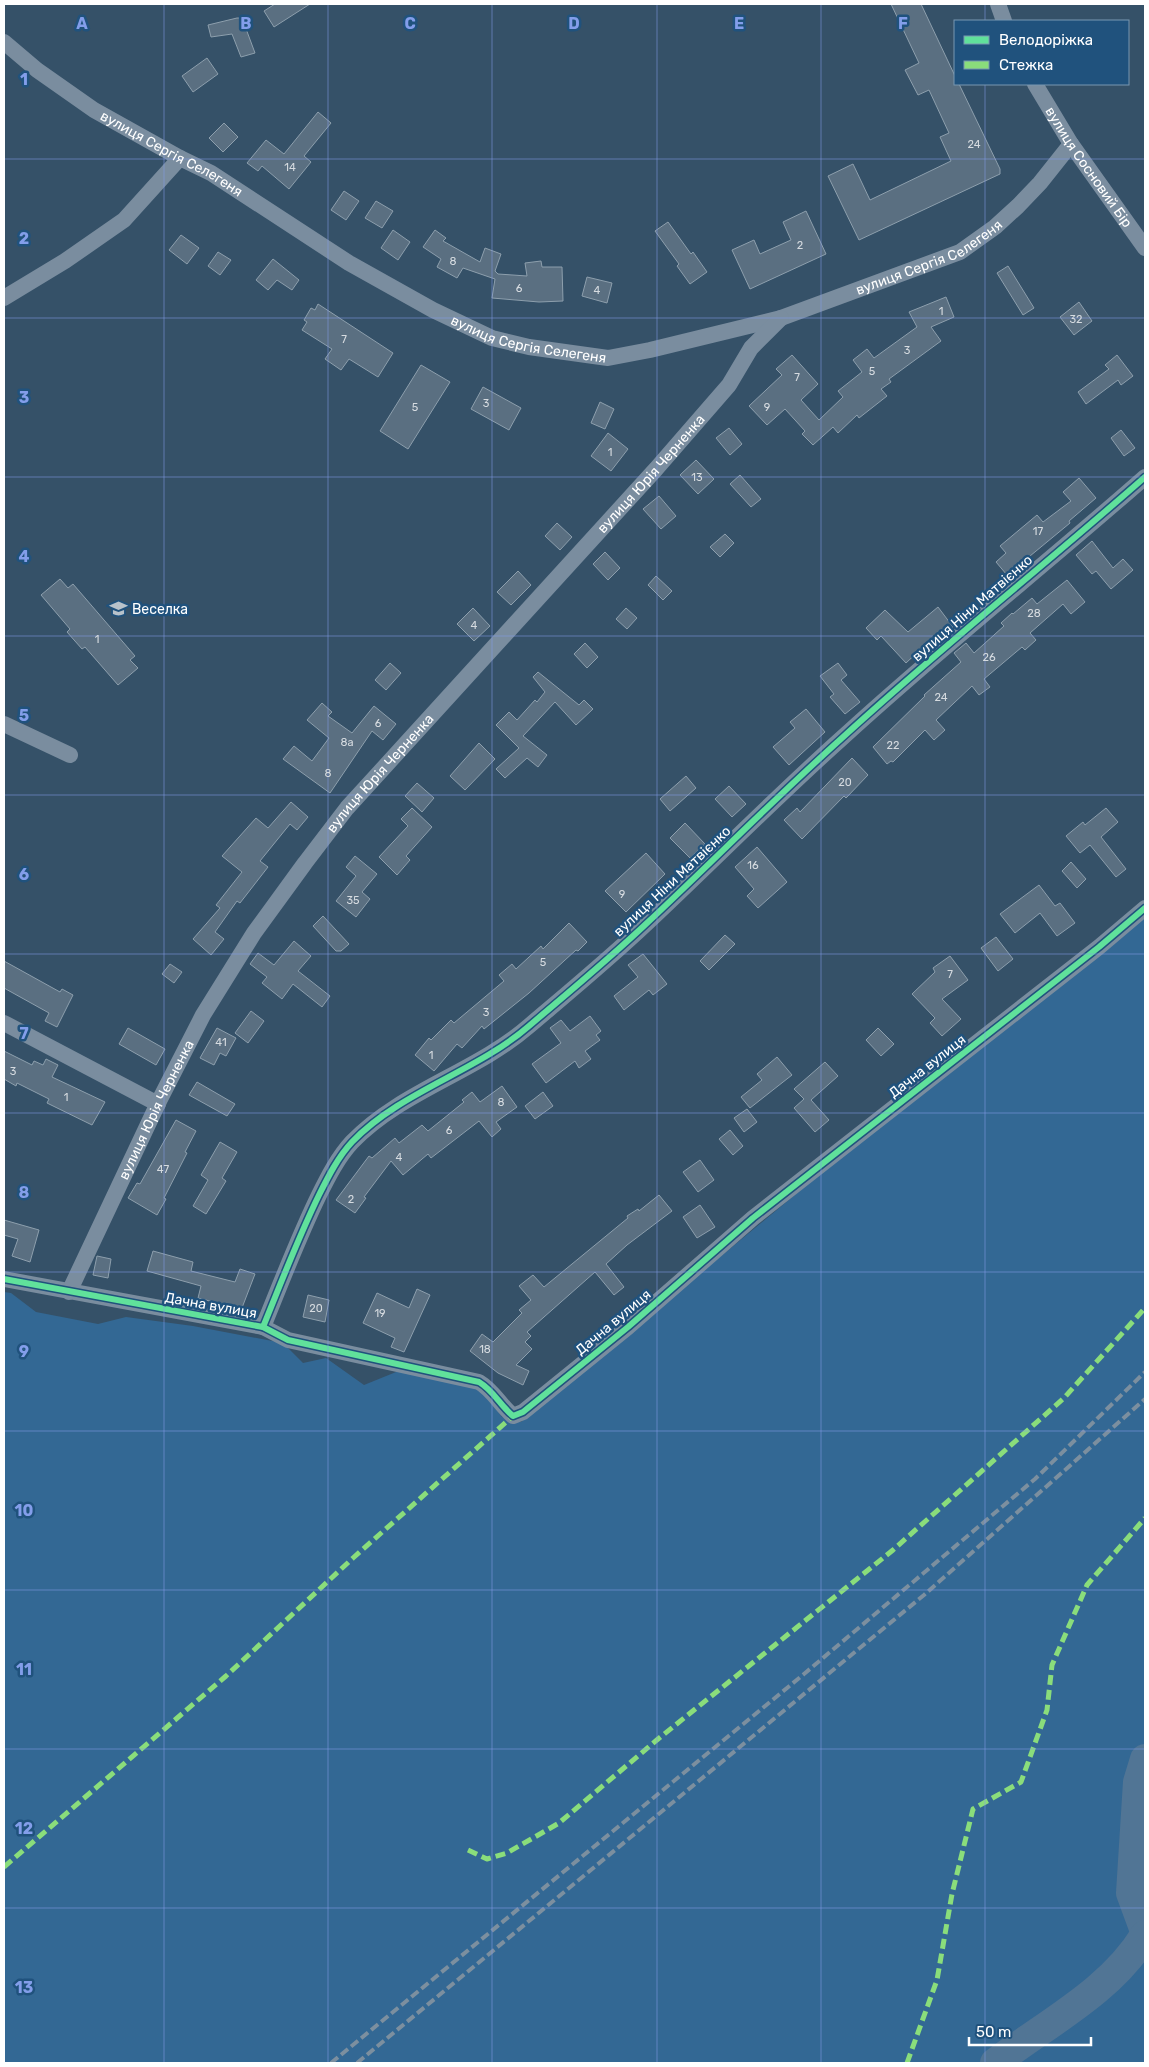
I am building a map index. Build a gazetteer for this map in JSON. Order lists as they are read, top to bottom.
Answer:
{
  "streets": {
    "street": [
      "вулиця Сергія Селегеня",
      "вулиця Сосновий Бір",
      "вулиця Юрія Черненка",
      "вулиця Ніни Матвієнко",
      "Дачна вулиця"
    ]
  },
  "crossings": [
    ["вулиця Сергія Селегеня", "вулиця Сосновий Бір"],
    ["вулиця Сергія Селегеня", "вулиця Юрія Черненка"],
    ["вулиця Юрія Черненка", "Дачна вулиця"],
    ["вулиця Ніни Матвієнко", "Дачна вулиця"]
  ],
  "places": {
    "school or university": ["Веселка"]
  },
  "house_numbers": [
    "24",
    "14",
    "2",
    "8",
    "6",
    "4",
    "1",
    "32",
    "7",
    "3",
    "5",
    "7",
    "3",
    "5",
    "9",
    "1",
    "13",
    "17",
    "28",
    "4",
    "1",
    "26",
    "24",
    "6",
    "8а",
    "22",
    "8",
    "20",
    "16",
    "9",
    "35",
    "5",
    "7",
    "3",
    "41",
    "1",
    "3",
    "1",
    "8",
    "6",
    "4",
    "47",
    "2",
    "20",
    "19",
    "18"
  ],
  "legend": ["Велодоріжка", "Стежка"],
  "scale_bar": "50 m",
  "grid": {
    "columns": [
      "A",
      "B",
      "C",
      "D",
      "E",
      "F"
    ],
    "rows": [
      "1",
      "2",
      "3",
      "4",
      "5",
      "6",
      "7",
      "8",
      "9",
      "10",
      "11",
      "12",
      "13"
    ]
  }
}
